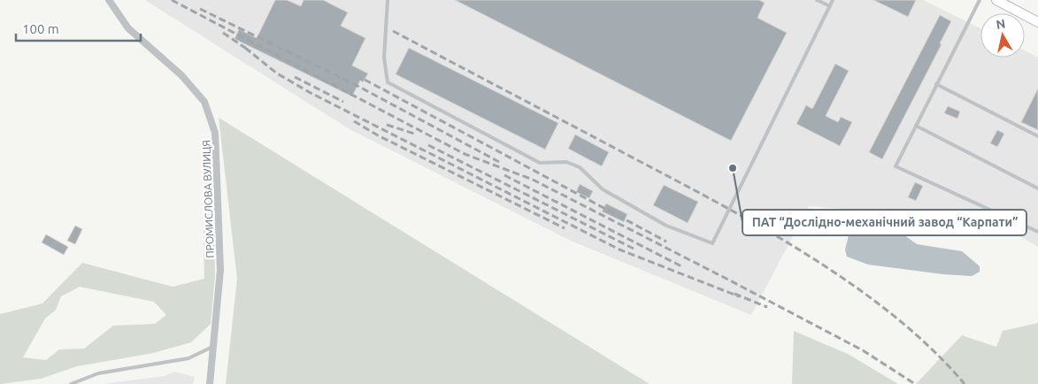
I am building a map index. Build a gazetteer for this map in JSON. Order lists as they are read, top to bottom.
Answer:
{
  "streets": {
    "street": ["ПРОМИСЛОВА ВУЛИЦЯ"]
  },
  "places": ["ПАТ “Дослідно-механічний завод “Карпати”"],
  "scale_bar": "100 m",
  "north": "top"
}
